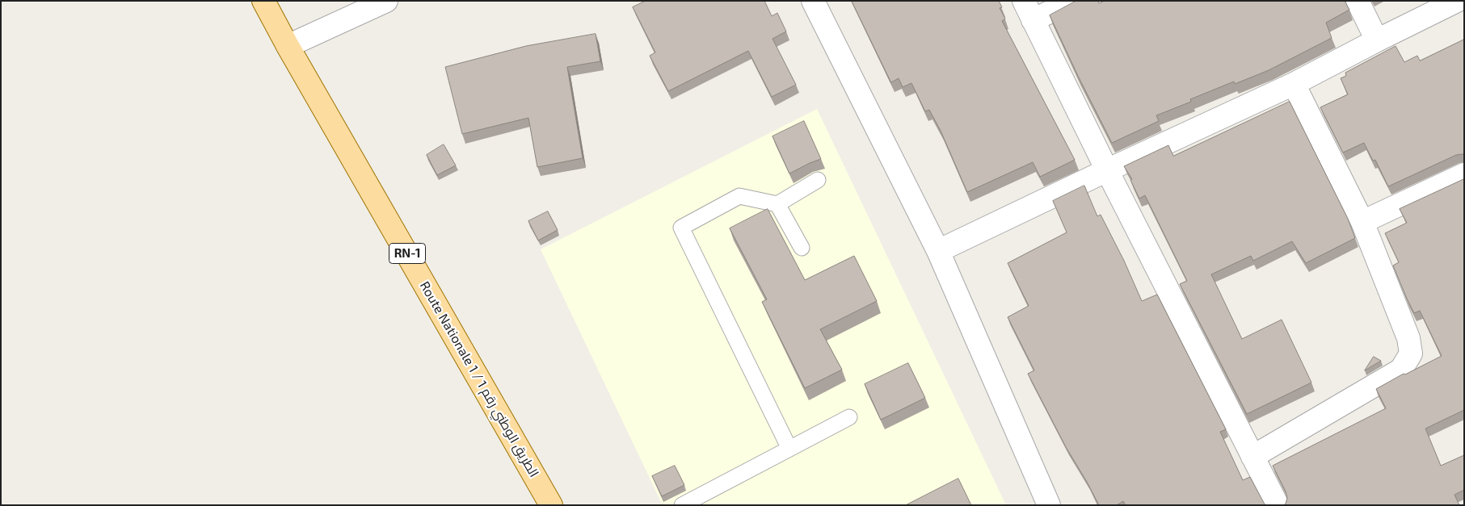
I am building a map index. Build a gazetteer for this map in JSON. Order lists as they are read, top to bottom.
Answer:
{
  "streets": {
    "main road": ["RN-1", "Route Nationale 1 / الطريق الوطني رقم 1"]
  }
}
